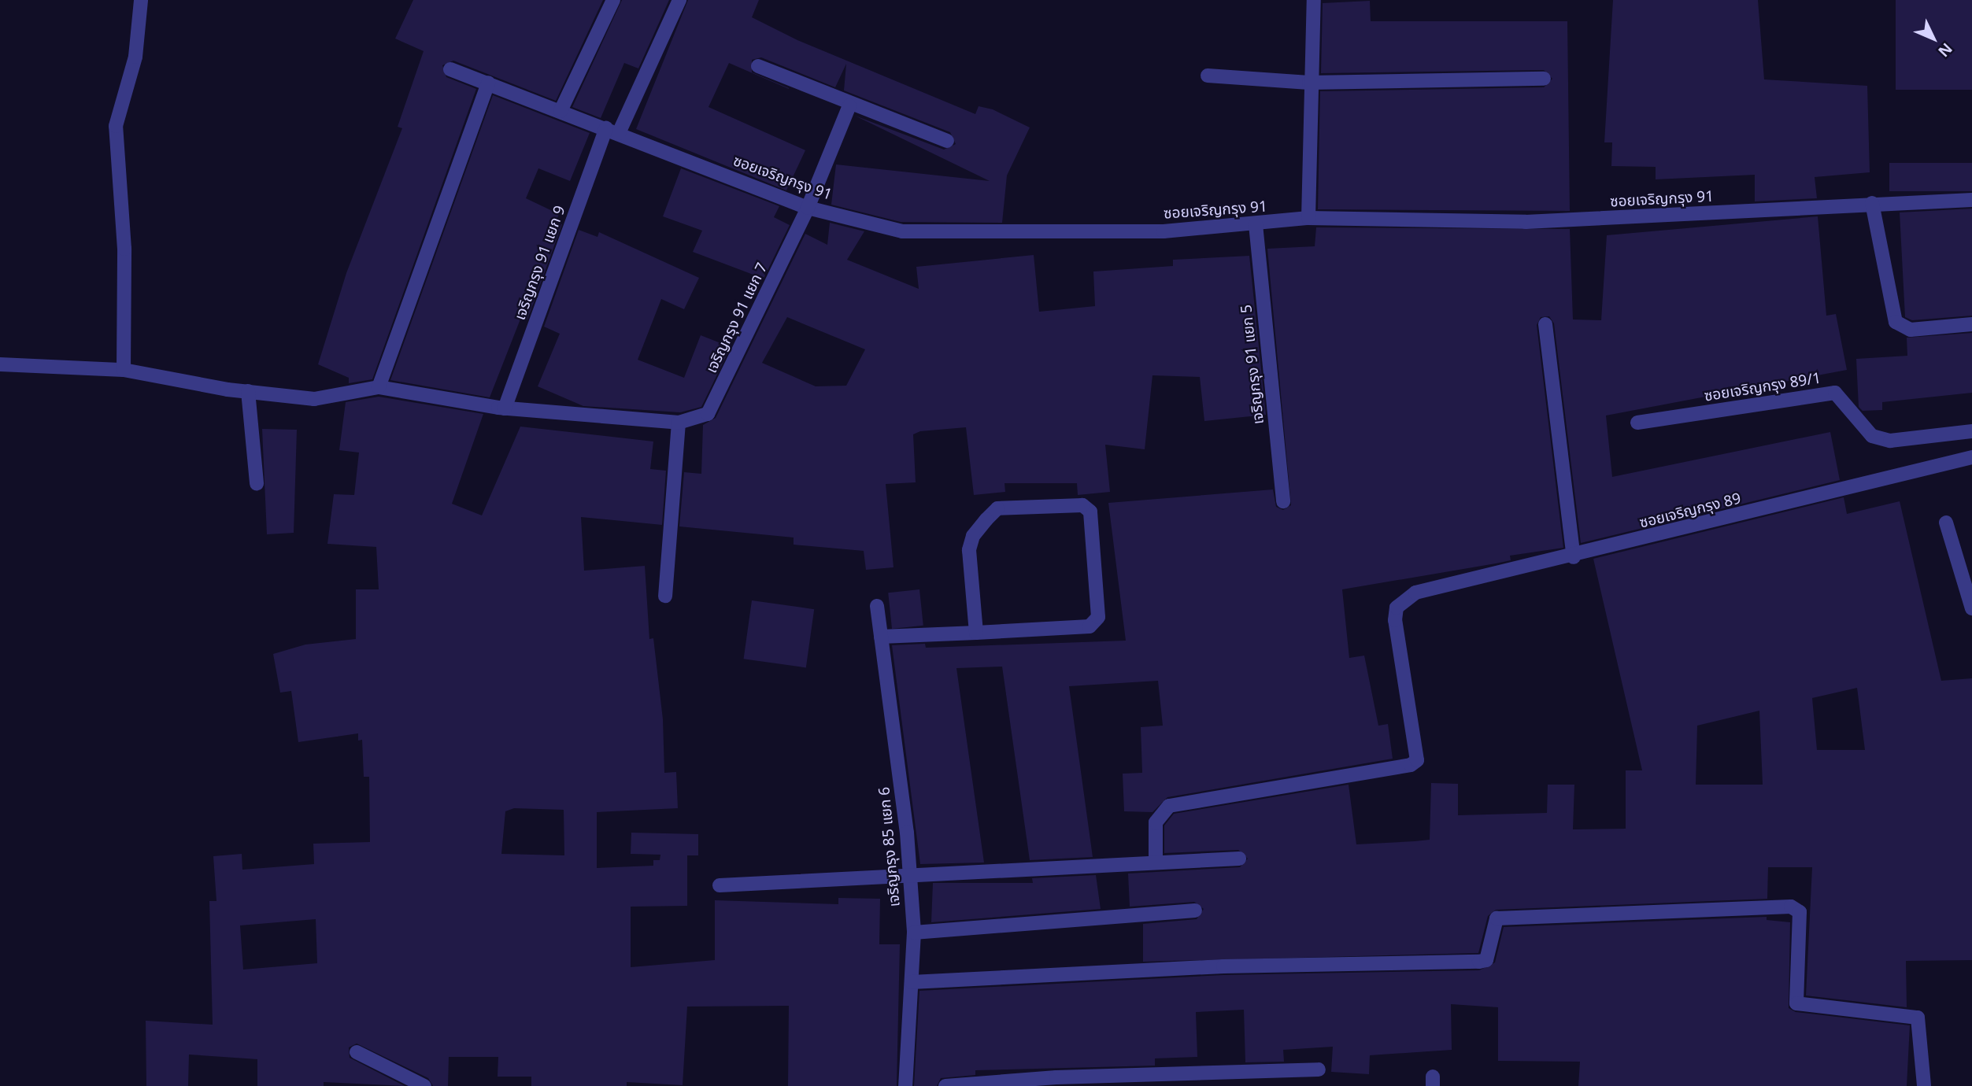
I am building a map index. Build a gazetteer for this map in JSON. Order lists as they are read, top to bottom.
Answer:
{
  "streets": {
    "street": [
      "ซอยเจริญกรุง 91",
      "เจริญกรุง 91 แยก 9",
      "เจริญกรุง 91 แยก 7",
      "เจริญกรุง 91 แยก 5",
      "ซอยเจริญกรุง 89/1",
      "ซอยเจริญกรุง 89",
      "เจริญกรุง 85 แยก 6"
    ]
  },
  "crossings": [
    ["ซอยเจริญกรุง 91", "เจริญกรุง 91 แยก 9"],
    ["ซอยเจริญกรุง 91", "เจริญกรุง 91 แยก 7"],
    ["ซอยเจริญกรุง 91", "เจริญกรุง 91 แยก 5"]
  ],
  "north": "bottom right"
}
